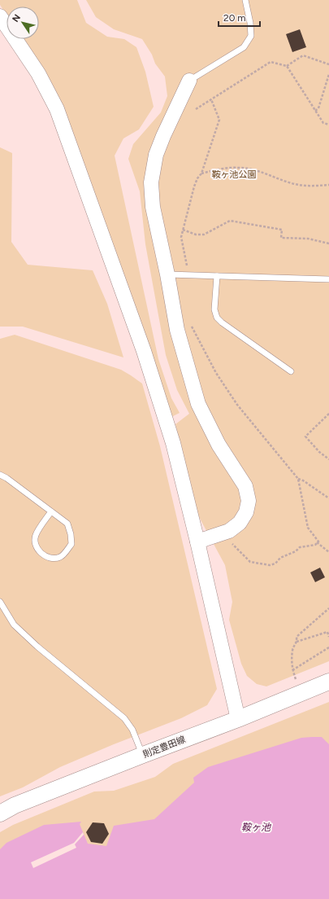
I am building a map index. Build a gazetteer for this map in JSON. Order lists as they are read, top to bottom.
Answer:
{
  "streets": {
    "main road": ["則定豊田線"]
  },
  "water": ["鞍ヶ池"],
  "parks": ["鞍ヶ池公園"],
  "scale_bar": "20 m",
  "north": "top left"
}
